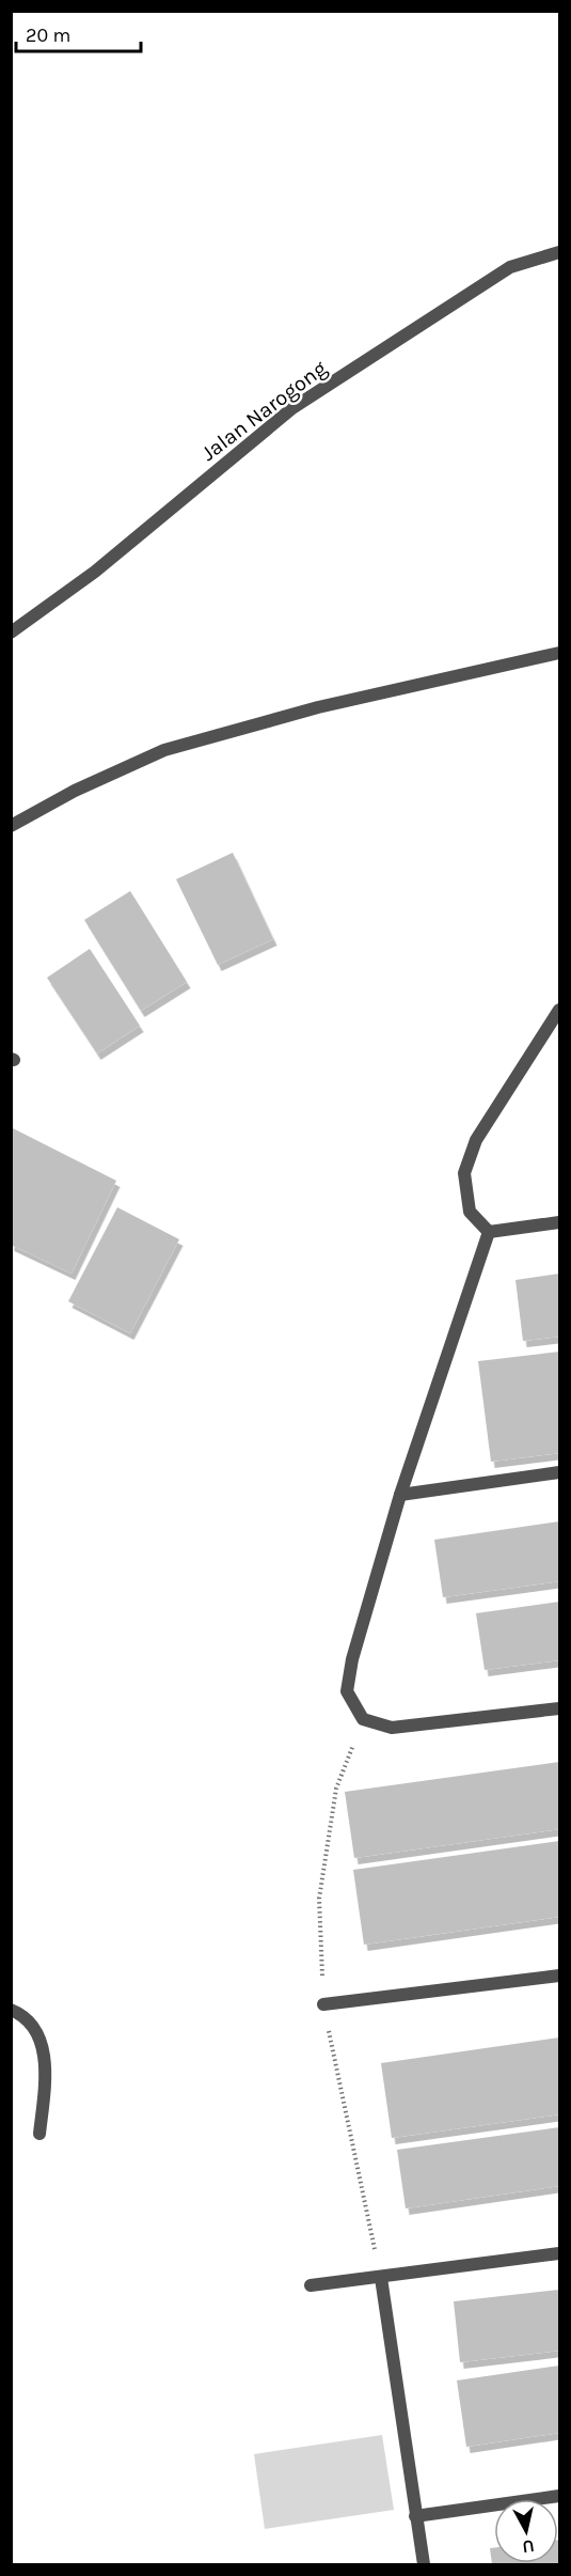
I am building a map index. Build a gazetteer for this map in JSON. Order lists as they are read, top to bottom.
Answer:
{
  "streets": {
    "street": ["Jalan Narogong"]
  },
  "scale_bar": "20 m",
  "north": "bottom"
}
